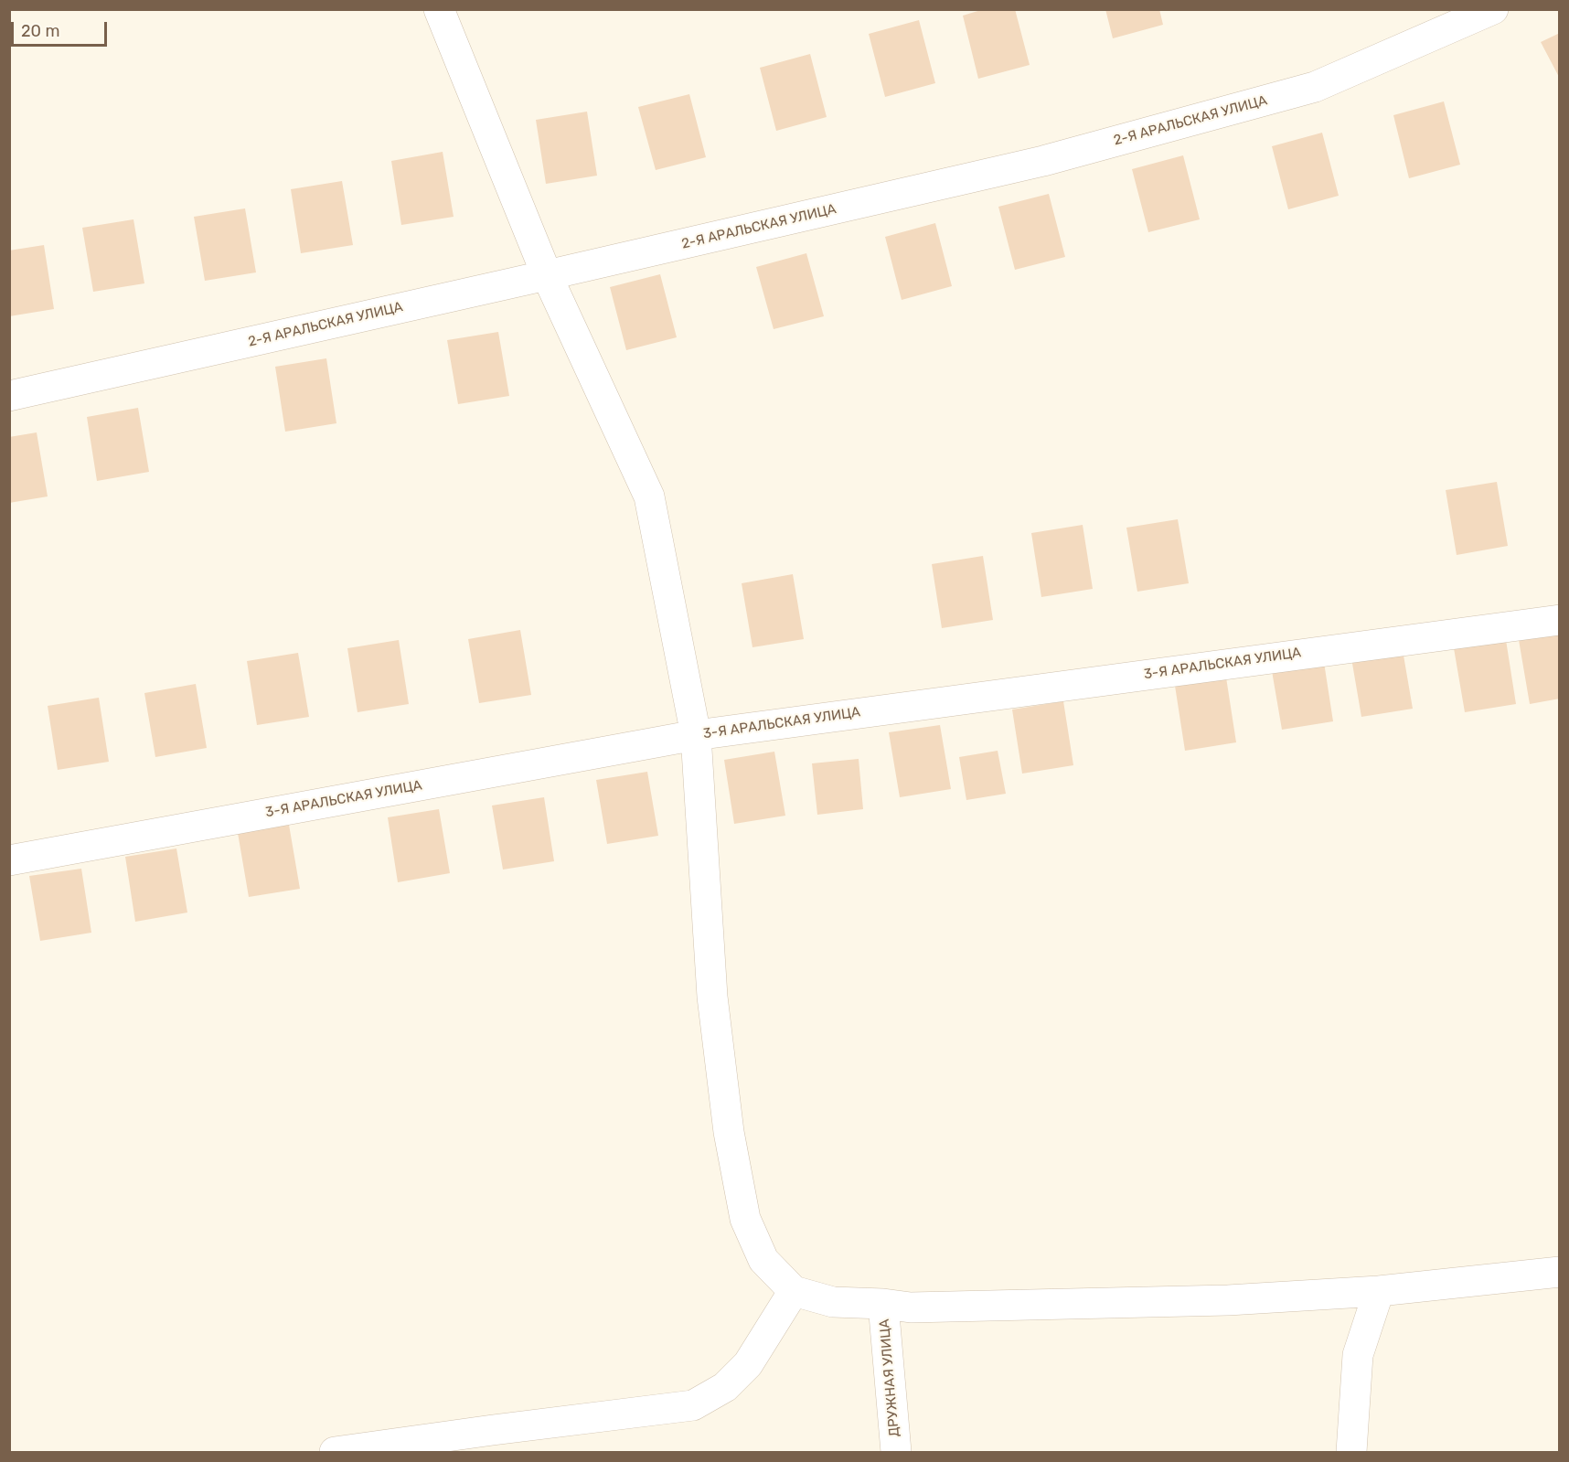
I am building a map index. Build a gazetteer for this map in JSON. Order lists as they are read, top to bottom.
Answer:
{
  "streets": {
    "street": ["2-Я АРАЛЬСКАЯ УЛИЦА", "3-Я АРАЛЬСКАЯ УЛИЦА", "ДРУЖНАЯ УЛИЦА"]
  },
  "scale_bar": "20 m"
}
